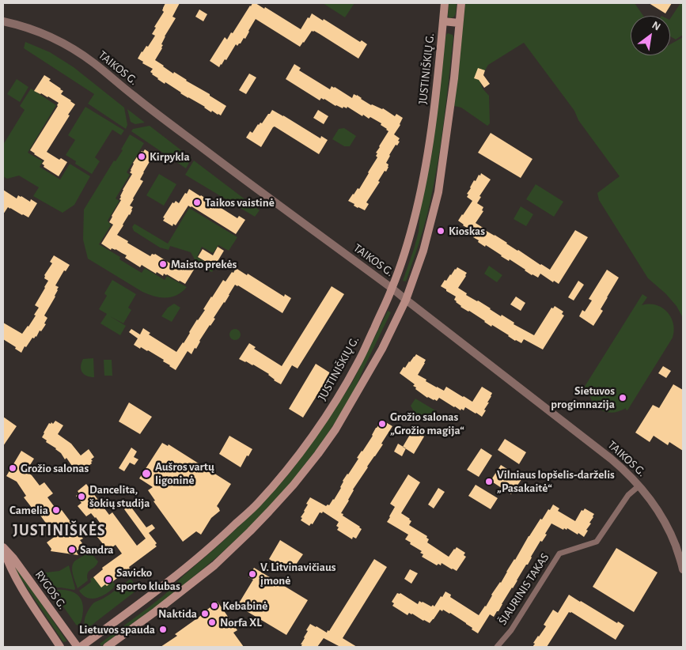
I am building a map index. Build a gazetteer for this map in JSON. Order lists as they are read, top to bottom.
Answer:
{
  "streets": {
    "main road": ["JUSTINIŠKIŲ G.", "RYGOS G."],
    "street": ["TAIKOS G.", "ŠIAURINIS TAKAS"]
  },
  "crossings": [
    ["TAIKOS G.", "JUSTINIŠKIŲ G."],
    ["TAIKOS G.", "ŠIAURINIS TAKAS"],
    ["JUSTINIŠKIŲ G.", "RYGOS G."]
  ],
  "districts": ["JUSTINIŠKĖS"],
  "places": [
    "Kirpykla",
    "Taikos vaistinė",
    "Kioskas",
    "Maisto prekės",
    "Sietuvos progimnazija",
    "Grožio salonas „Grožio magija“",
    "Grožio salonas",
    "Aušros vartų ligoninė",
    "Vilniaus lopšelis-darželis „Pasakaitė“",
    "Dancelita, šokių studija",
    "Camelia",
    "Sandra",
    "V. Litvinavičiaus įmonė",
    "Savicko sporto klubas",
    "Kebabinė",
    "Naktida",
    "Norfa XL",
    "Lietuvos spauda"
  ],
  "north": "top right"
}
